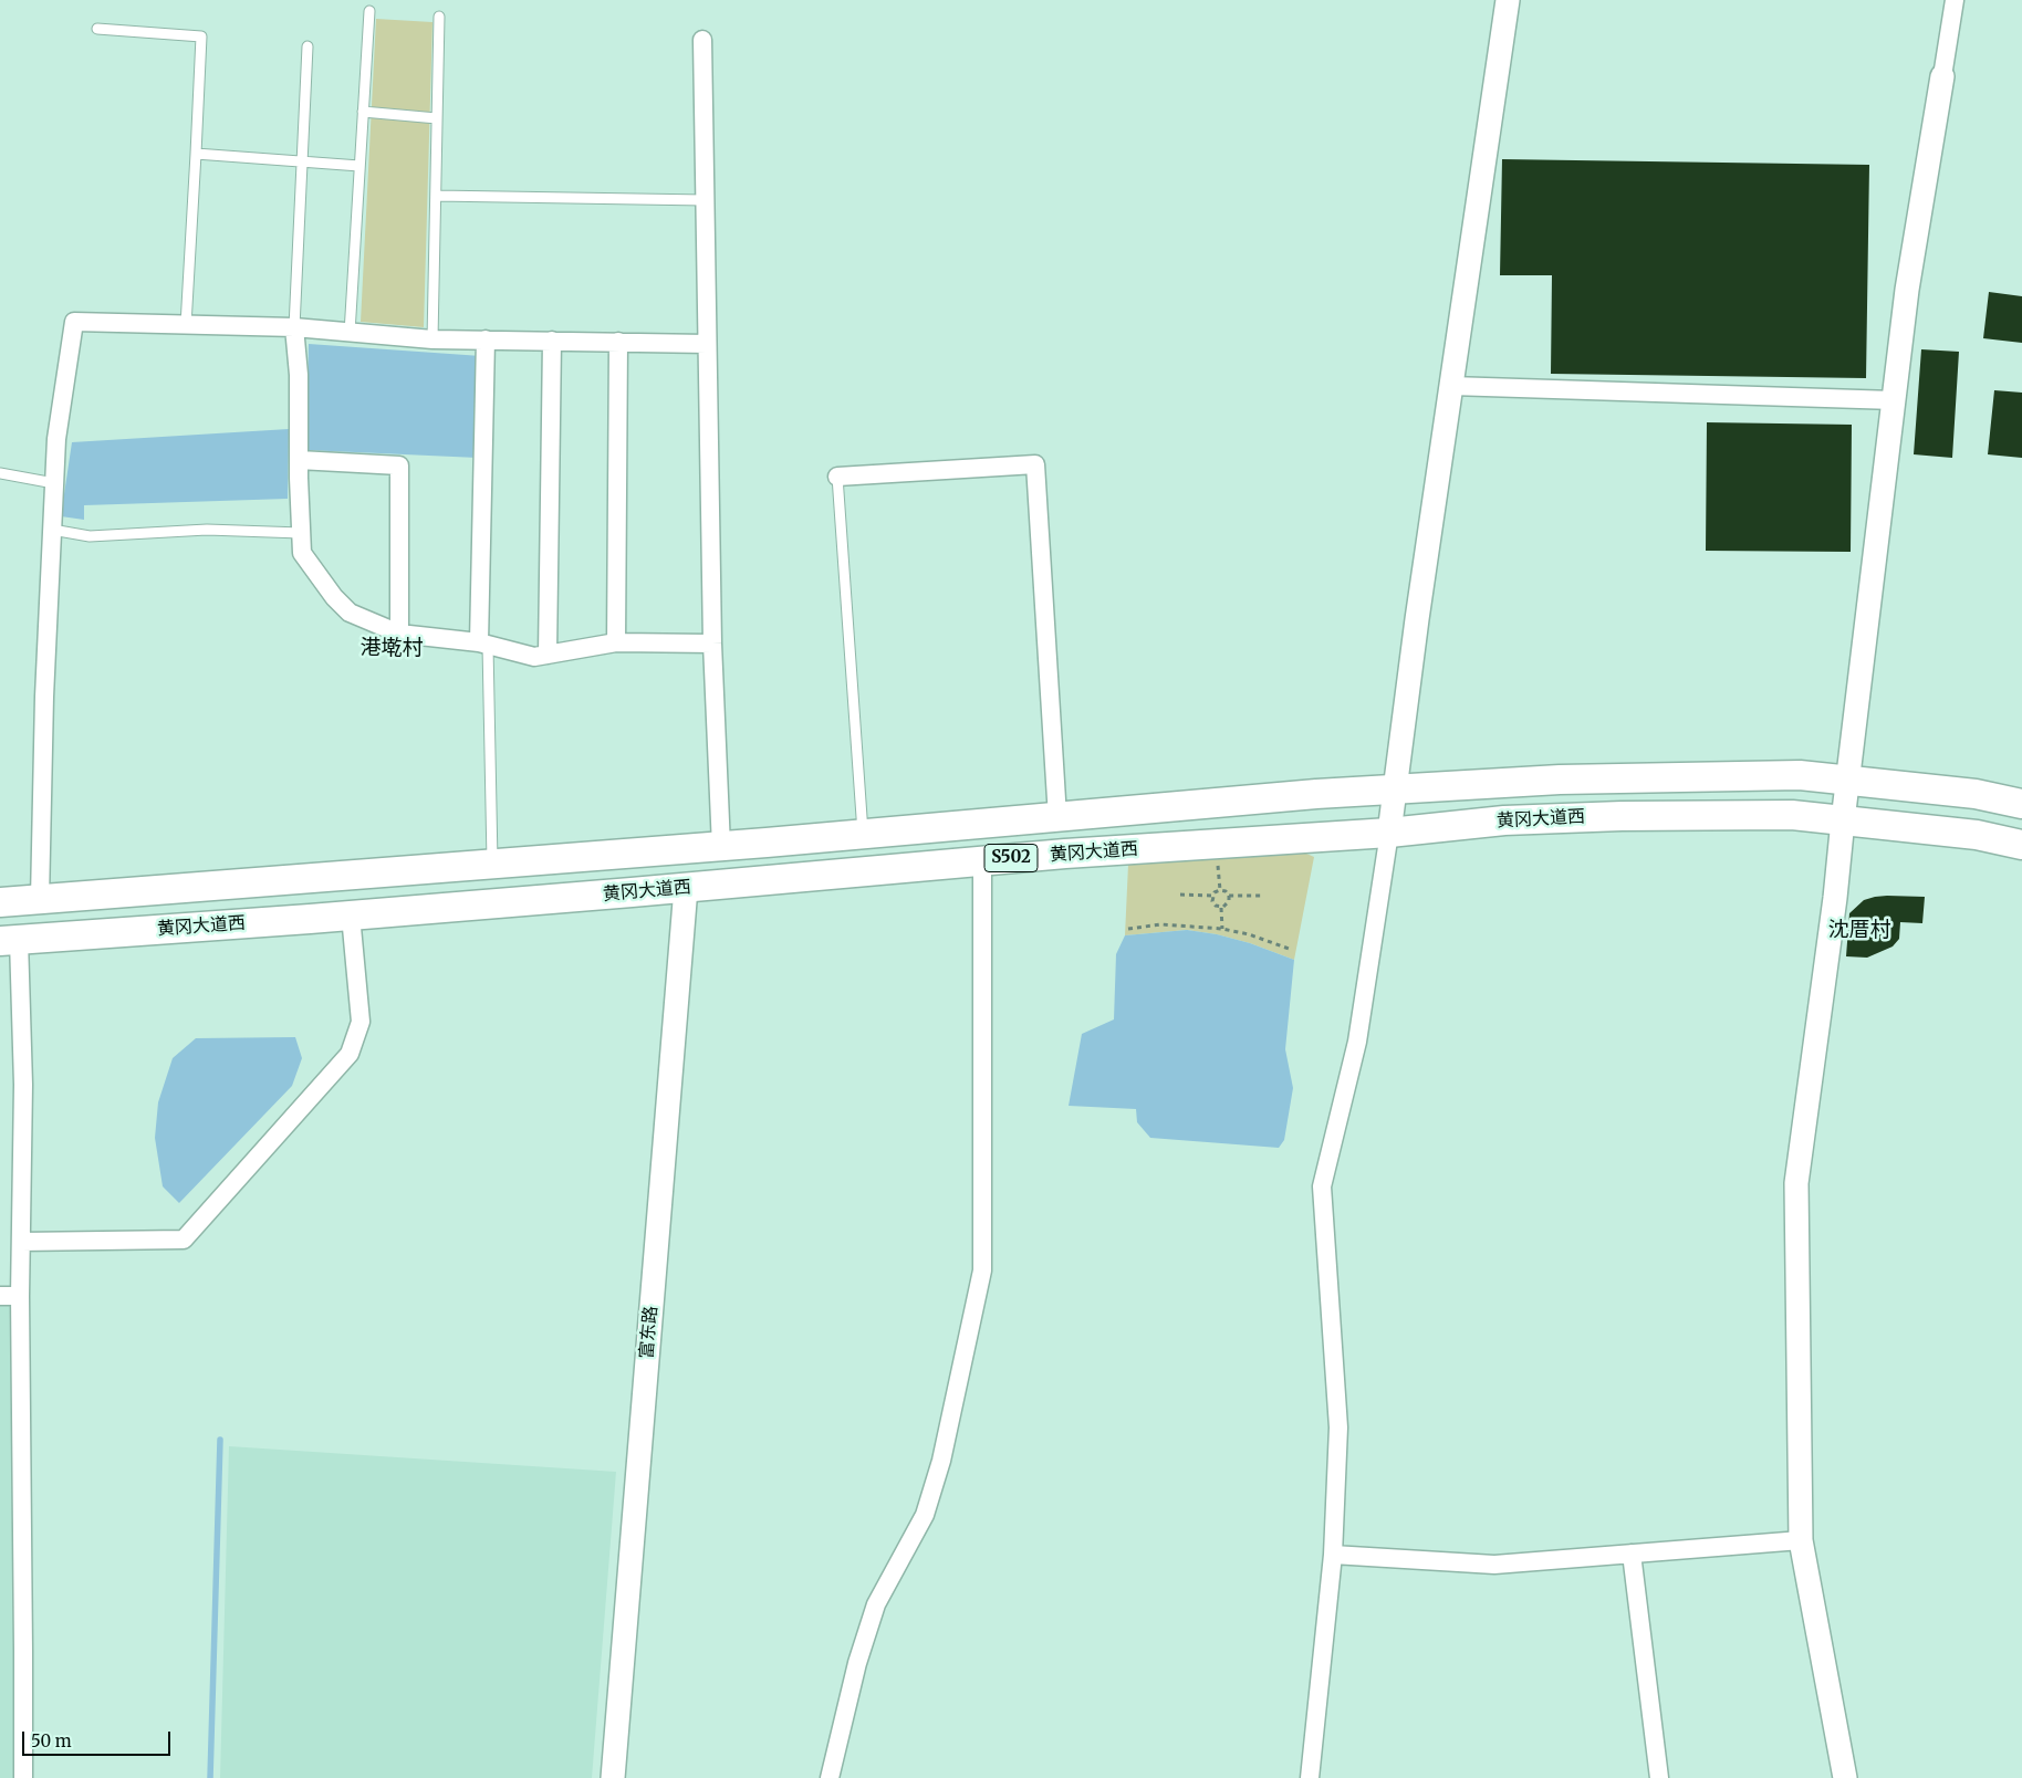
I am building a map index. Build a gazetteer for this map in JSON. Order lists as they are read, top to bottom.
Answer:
{
  "streets": {
    "main road": ["黄冈大道西", "S502"],
    "street": ["富东路"]
  },
  "crossings": [
    ["黄冈大道西", "富东路"]
  ],
  "districts": ["港墘村", "沈厝村"],
  "scale_bar": "50 m"
}
